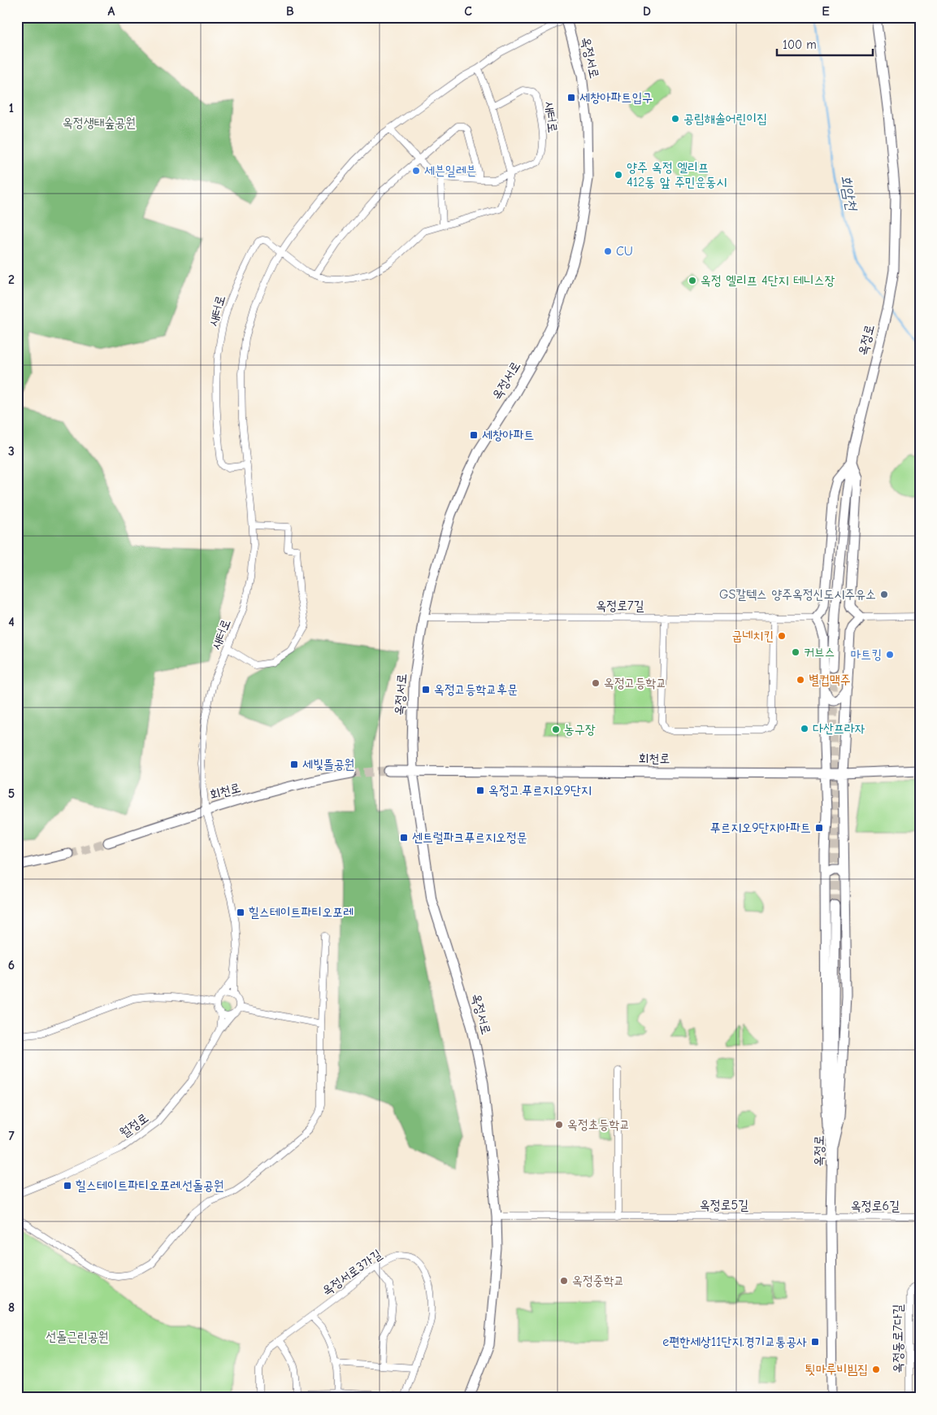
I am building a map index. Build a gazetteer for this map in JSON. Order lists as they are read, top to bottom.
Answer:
{
  "streets": {
    "main road": ["옥정서로", "옥정로", "회천로"],
    "street": [
      "새터로",
      "옥정로7길",
      "월정로",
      "옥정로5길",
      "옥정로6길",
      "옥정서로3가길",
      "옥정동로7다길"
    ]
  },
  "crossings": [
    ["옥정서로", "새터로"],
    ["옥정서로", "옥정로7길"],
    ["옥정서로", "회천로"],
    ["옥정서로", "옥정로5길"],
    ["새터로", "회천로"],
    ["옥정로", "옥정로5길"],
    ["옥정로", "옥정로6길"],
    ["옥정로5길", "옥정로6길"]
  ],
  "water": ["회암천"],
  "parks": ["옥정생태숲공원", "선돌근린공원"],
  "places": {
    "transit": [
      "세창아파트입구",
      "세창아파트",
      "옥정고등학교후문",
      "세빛뜰공원",
      "옥정고.푸르지오9단지",
      "푸르지오9단지아파트",
      "센트럴파크푸르지오정문",
      "힐스테이트파티오포레",
      "힐스테이트파티오포레.선돌공원",
      "e편한세상11단지.경기교통공사"
    ],
    "other": [
      "공립해솔어린이집",
      "세븐일레븐",
      "양주 옥정 엘리프 412동 앞 주민운동시",
      "CU",
      "옥정 엘리프 4단지 테니스장",
      "GS칼텍스 양주옥정신도시주유소",
      "굽네치킨",
      "커브스",
      "마트킹",
      "별컵맥주",
      "옥정고등학교",
      "다산프라자",
      "농구장",
      "옥정초등학교",
      "옥정중학교",
      "툇마루비빔집"
    ]
  },
  "scale_bar": "100 m",
  "grid": {
    "columns": [
      "A",
      "B",
      "C",
      "D",
      "E"
    ],
    "rows": [
      "1",
      "2",
      "3",
      "4",
      "5",
      "6",
      "7",
      "8"
    ]
  }
}
